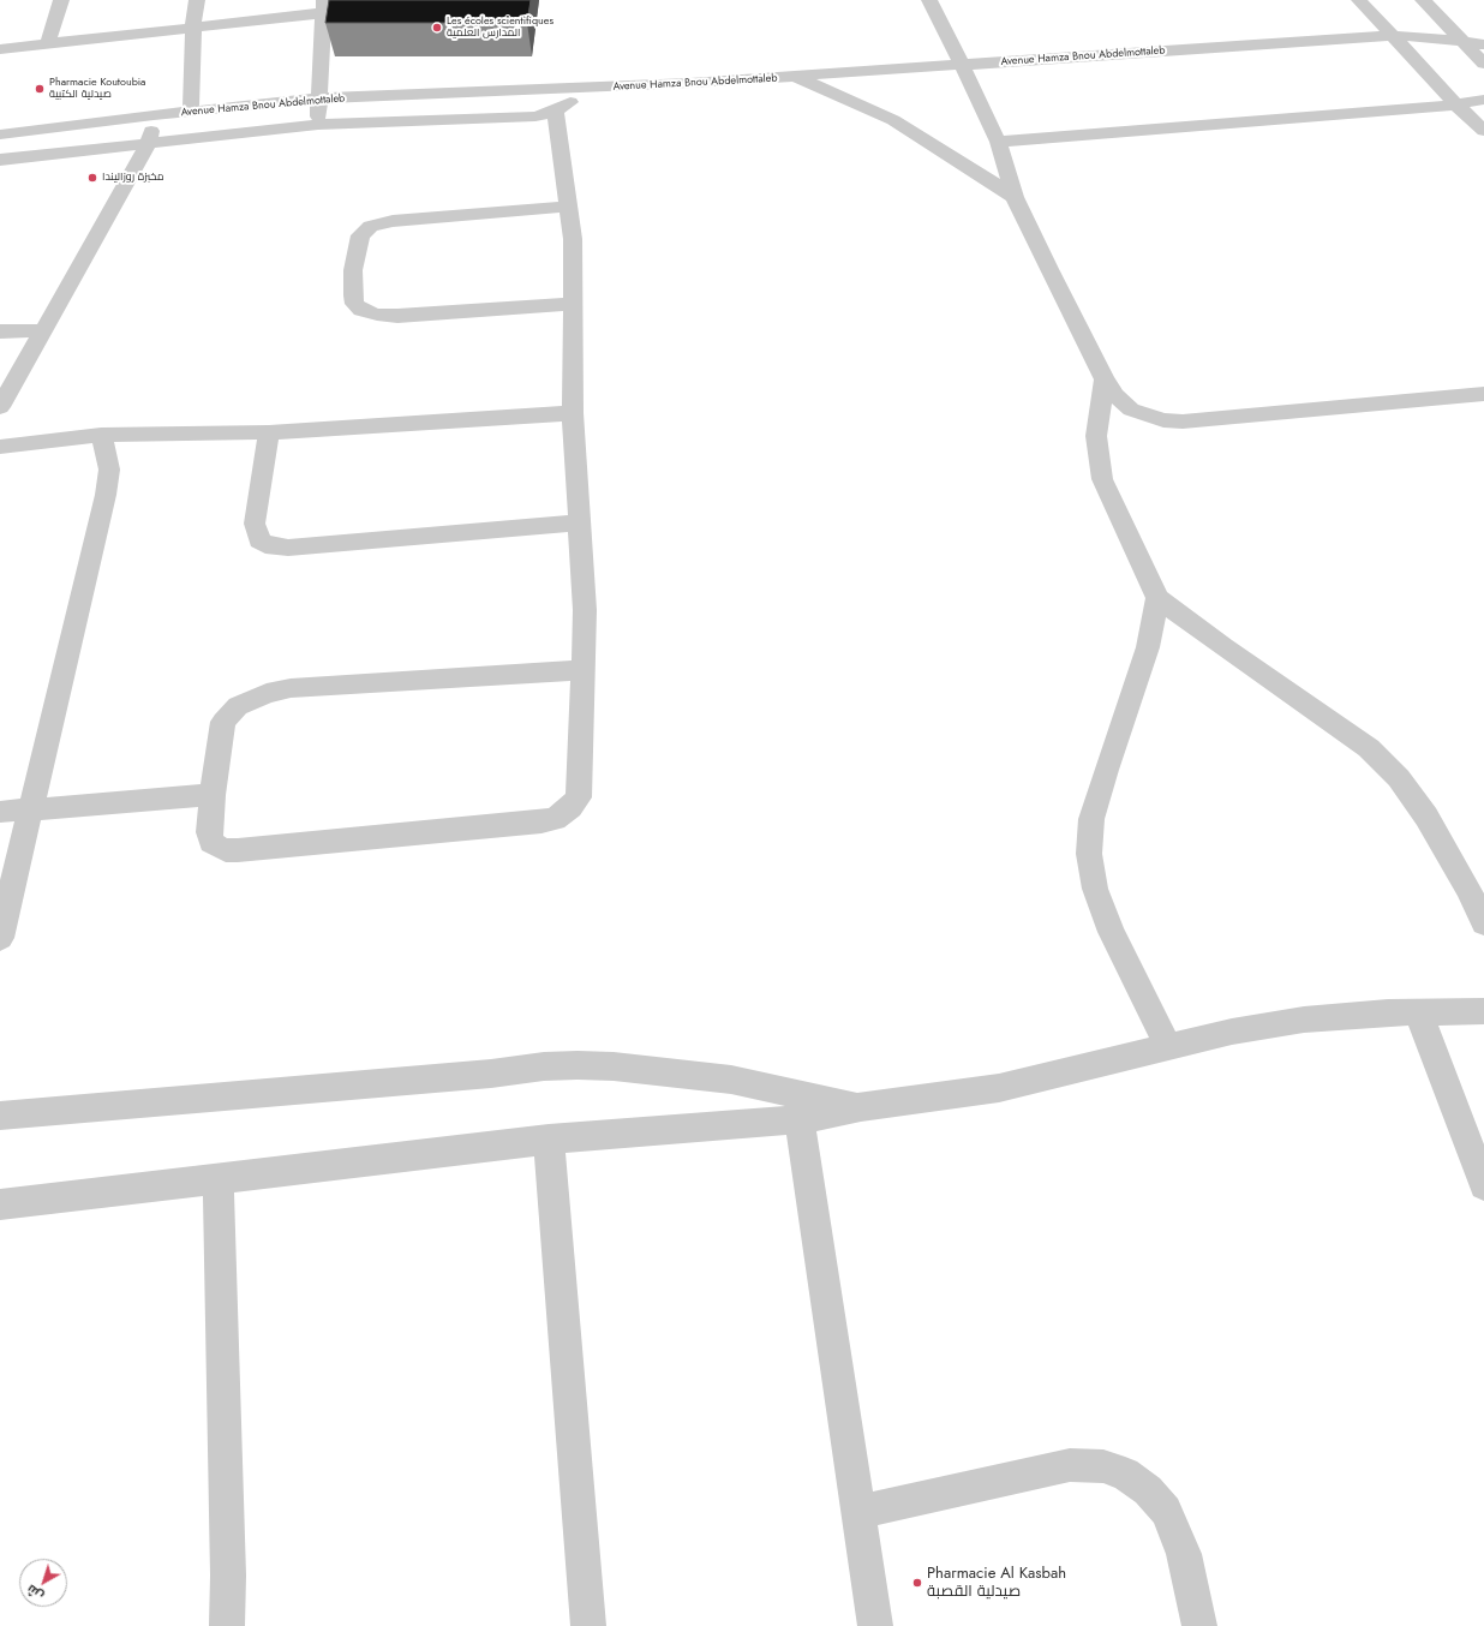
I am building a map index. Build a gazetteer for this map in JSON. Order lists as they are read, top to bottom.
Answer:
{
  "streets": {
    "street": ["Avenue Hamza Bnou Abdelmottaleb"]
  },
  "places": [
    "Les écoles scientifiques المدارس العلمية",
    "Pharmacie Koutoubia صيدلية الكتبية",
    "مخبزة روزاليندا",
    "Pharmacie Al Kasbah صيدلية القصبة"
  ],
  "north": "bottom left"
}
